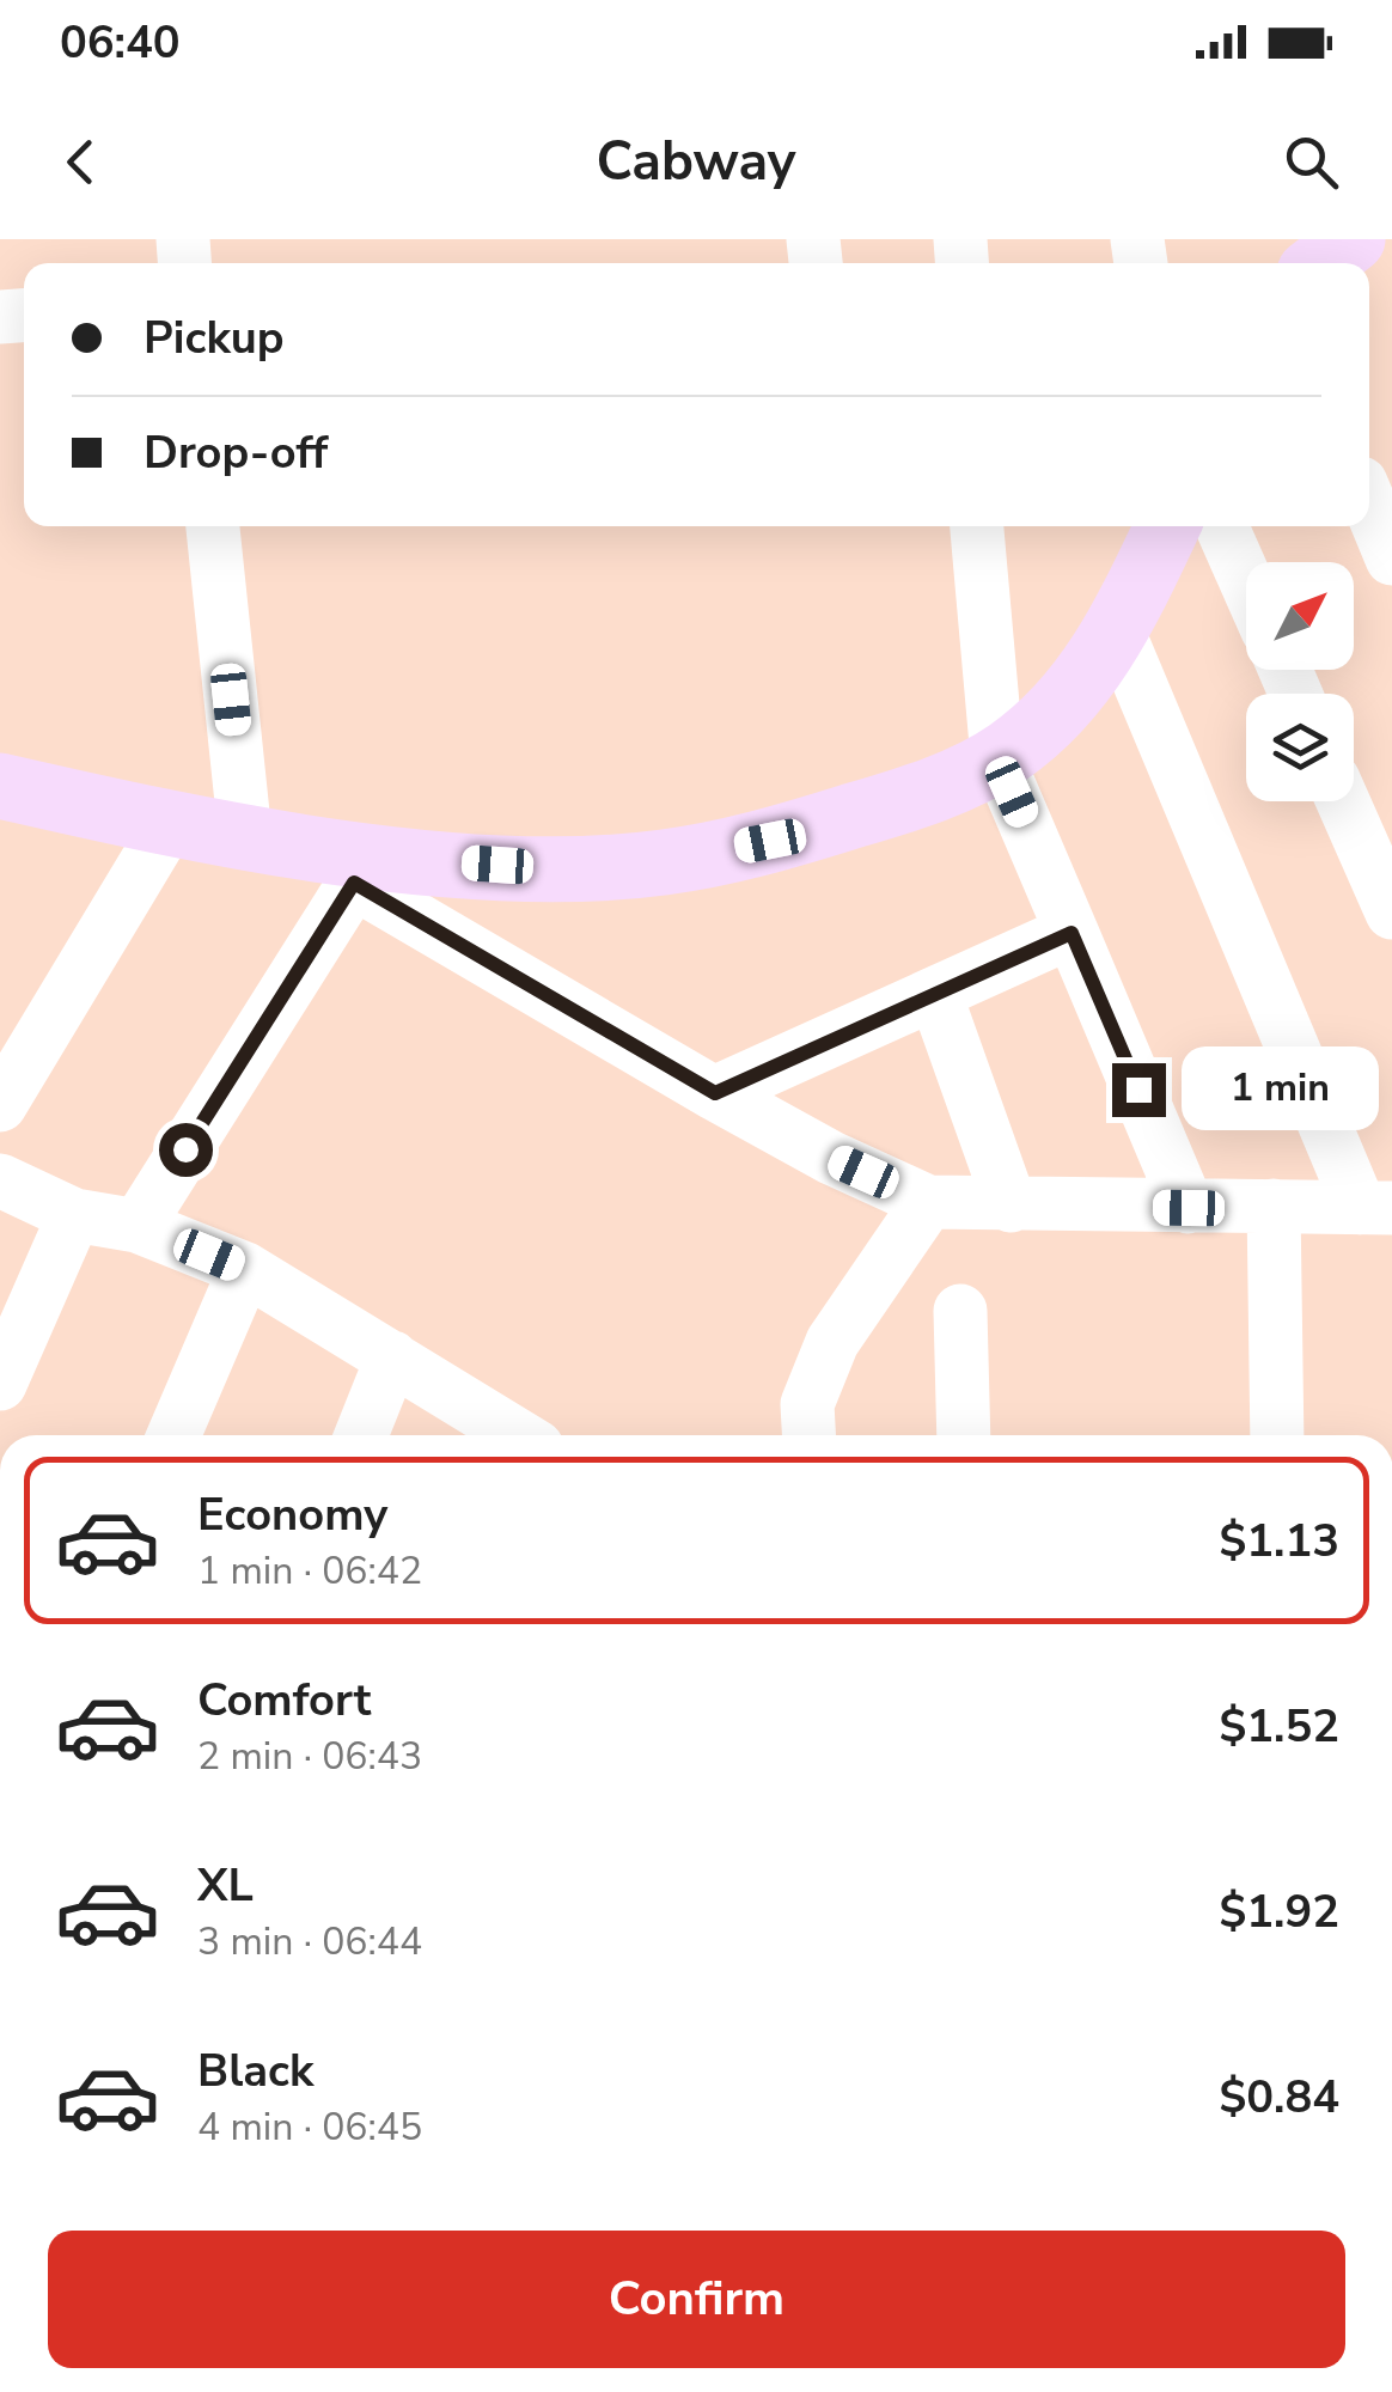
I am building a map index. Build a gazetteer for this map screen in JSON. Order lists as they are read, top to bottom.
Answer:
{
  "north": "top right",
  "page": {
    "status": "06:40",
    "header": "Cabway",
    "banner": ["Pickup", "Drop-off"],
    "bubble": "1 min",
    "list": [
      {
        "name": "Economy",
        "note": "1 min · 06:42",
        "value": "$1.13"
      },
      {
        "name": "Comfort",
        "note": "2 min · 06:43",
        "value": "$1.52"
      },
      {
        "name": "XL",
        "note": "3 min · 06:44",
        "value": "$1.92"
      },
      {
        "name": "Black",
        "note": "4 min · 06:45",
        "value": "$0.84"
      }
    ],
    "buttons": "Confirm"
  }
}
